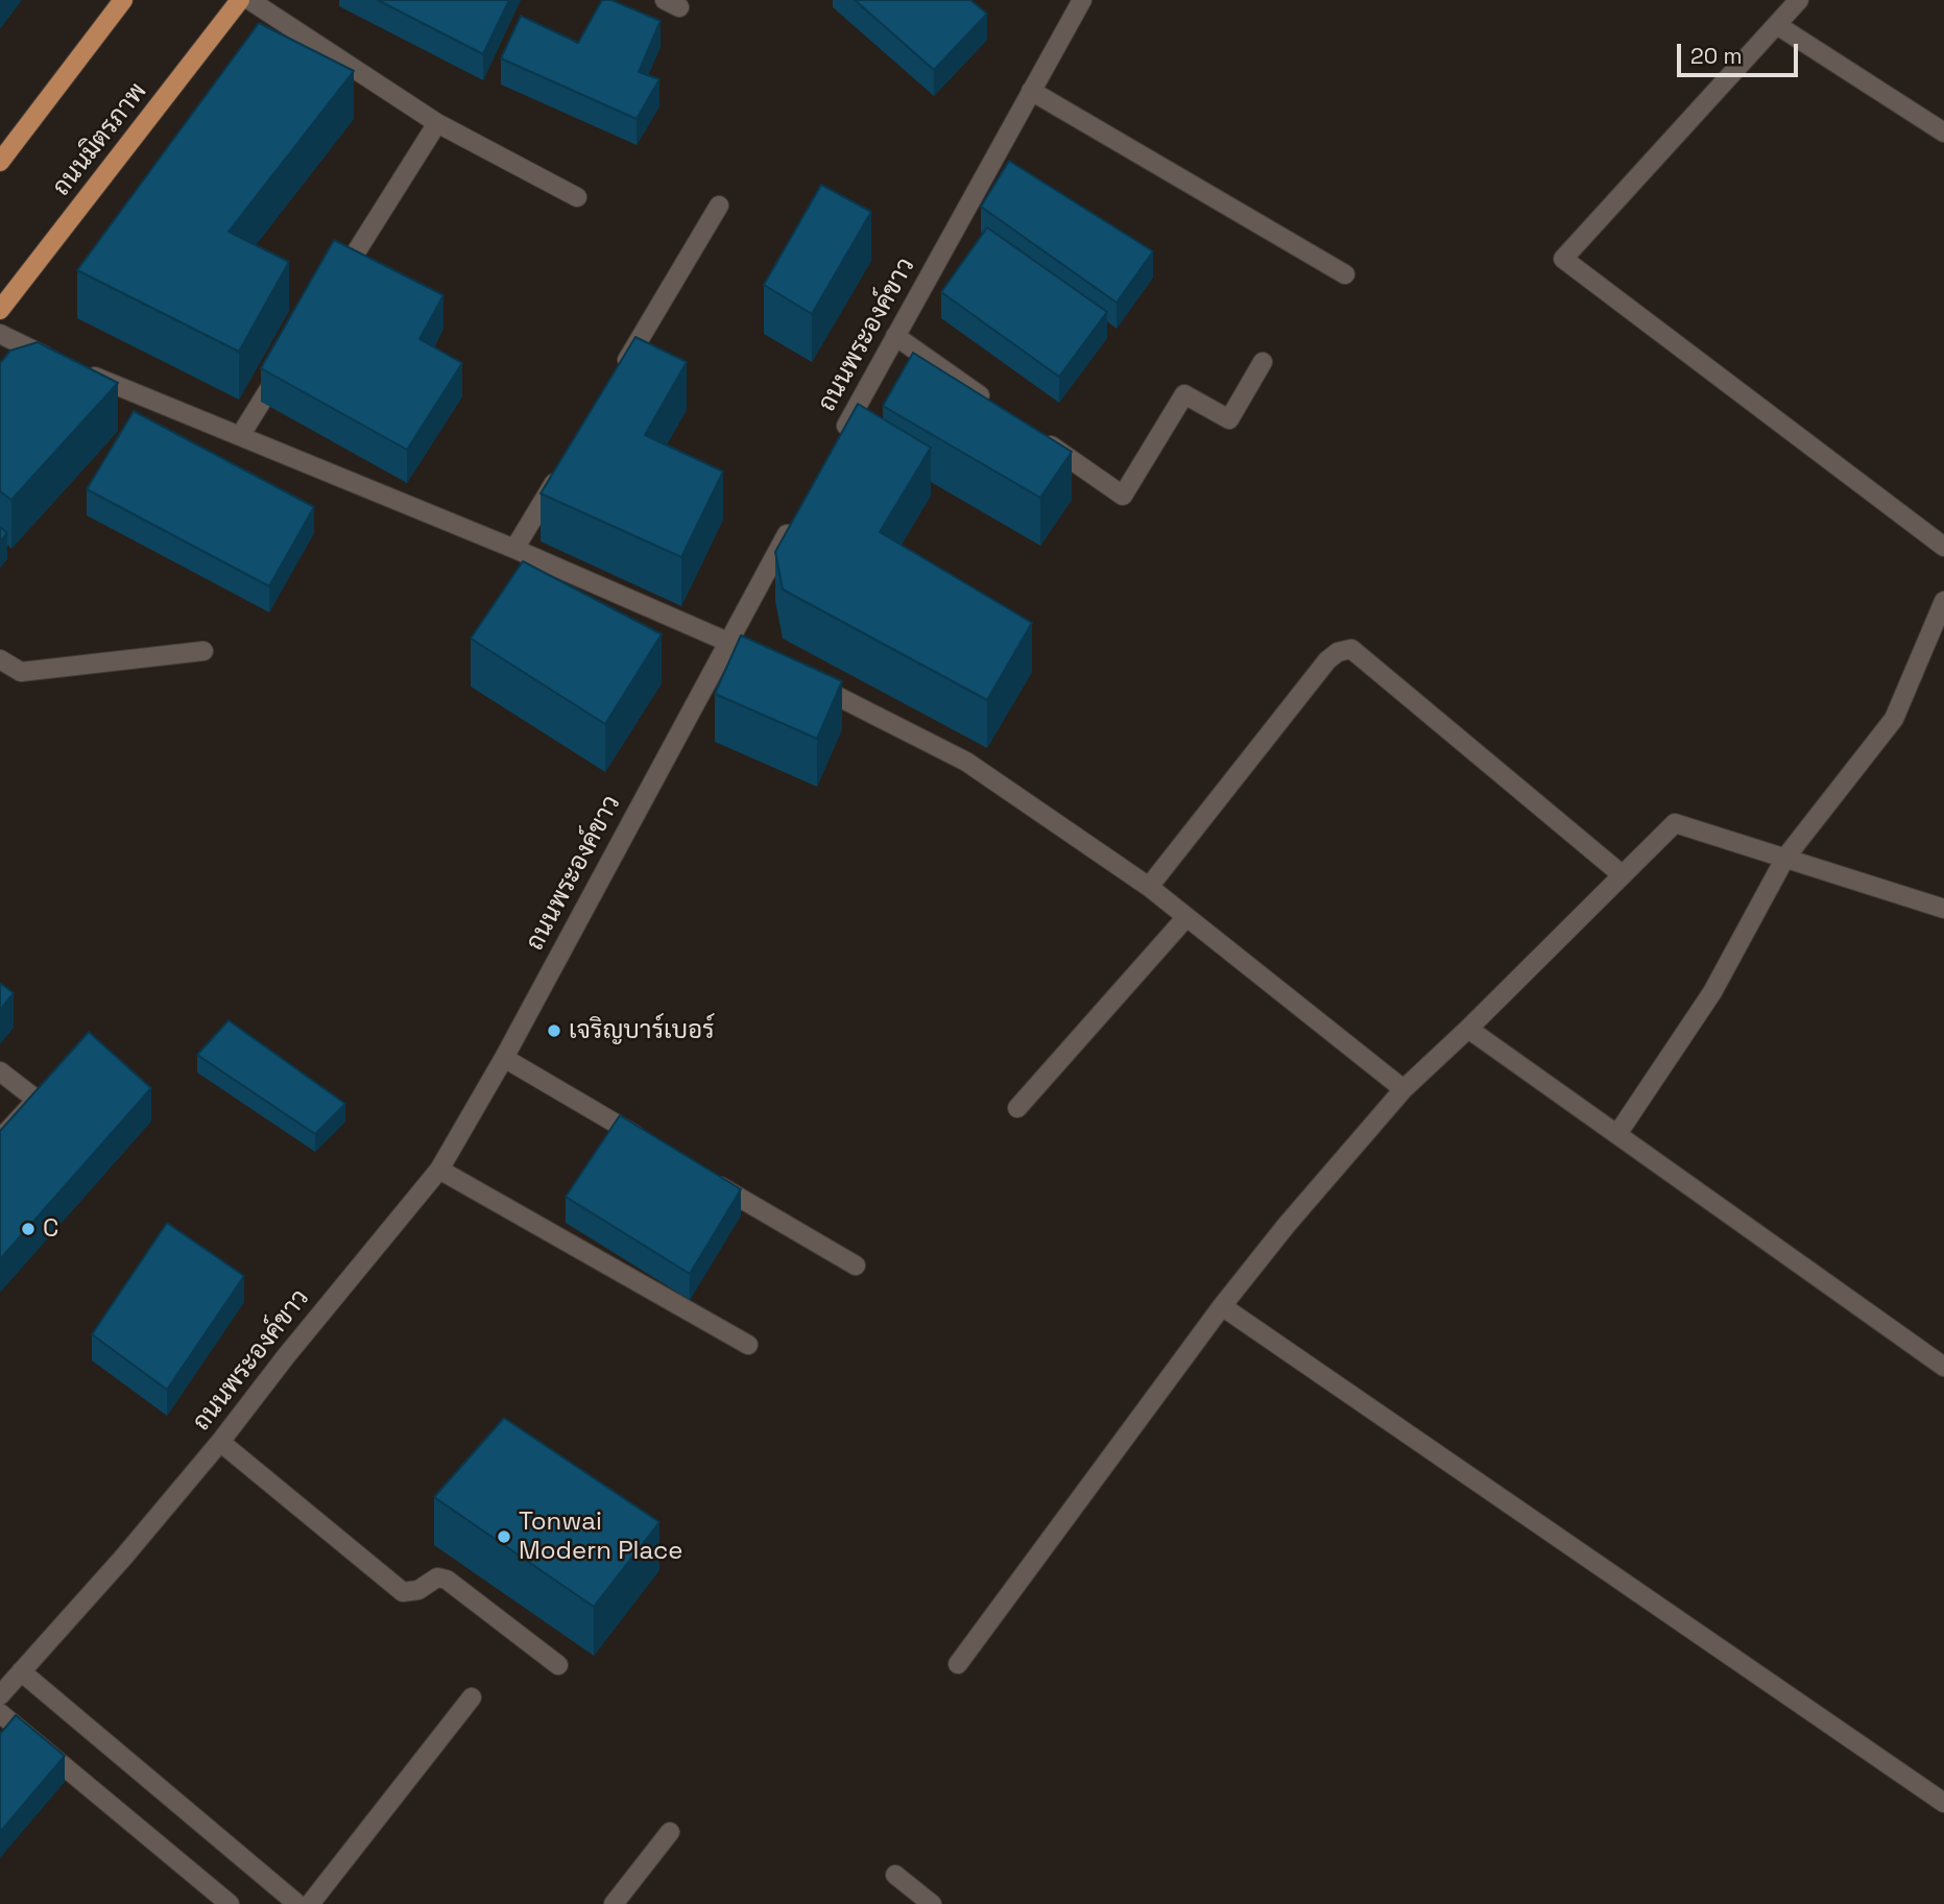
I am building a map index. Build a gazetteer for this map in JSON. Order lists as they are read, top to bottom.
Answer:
{
  "streets": {
    "main road": ["ถนนมิตรภาพ"],
    "street": ["ถนนพระองค์ขาว"]
  },
  "places": ["เจริญบาร์เบอร์", "C", "Tonwai Modern Place"],
  "scale_bar": "20 m"
}
